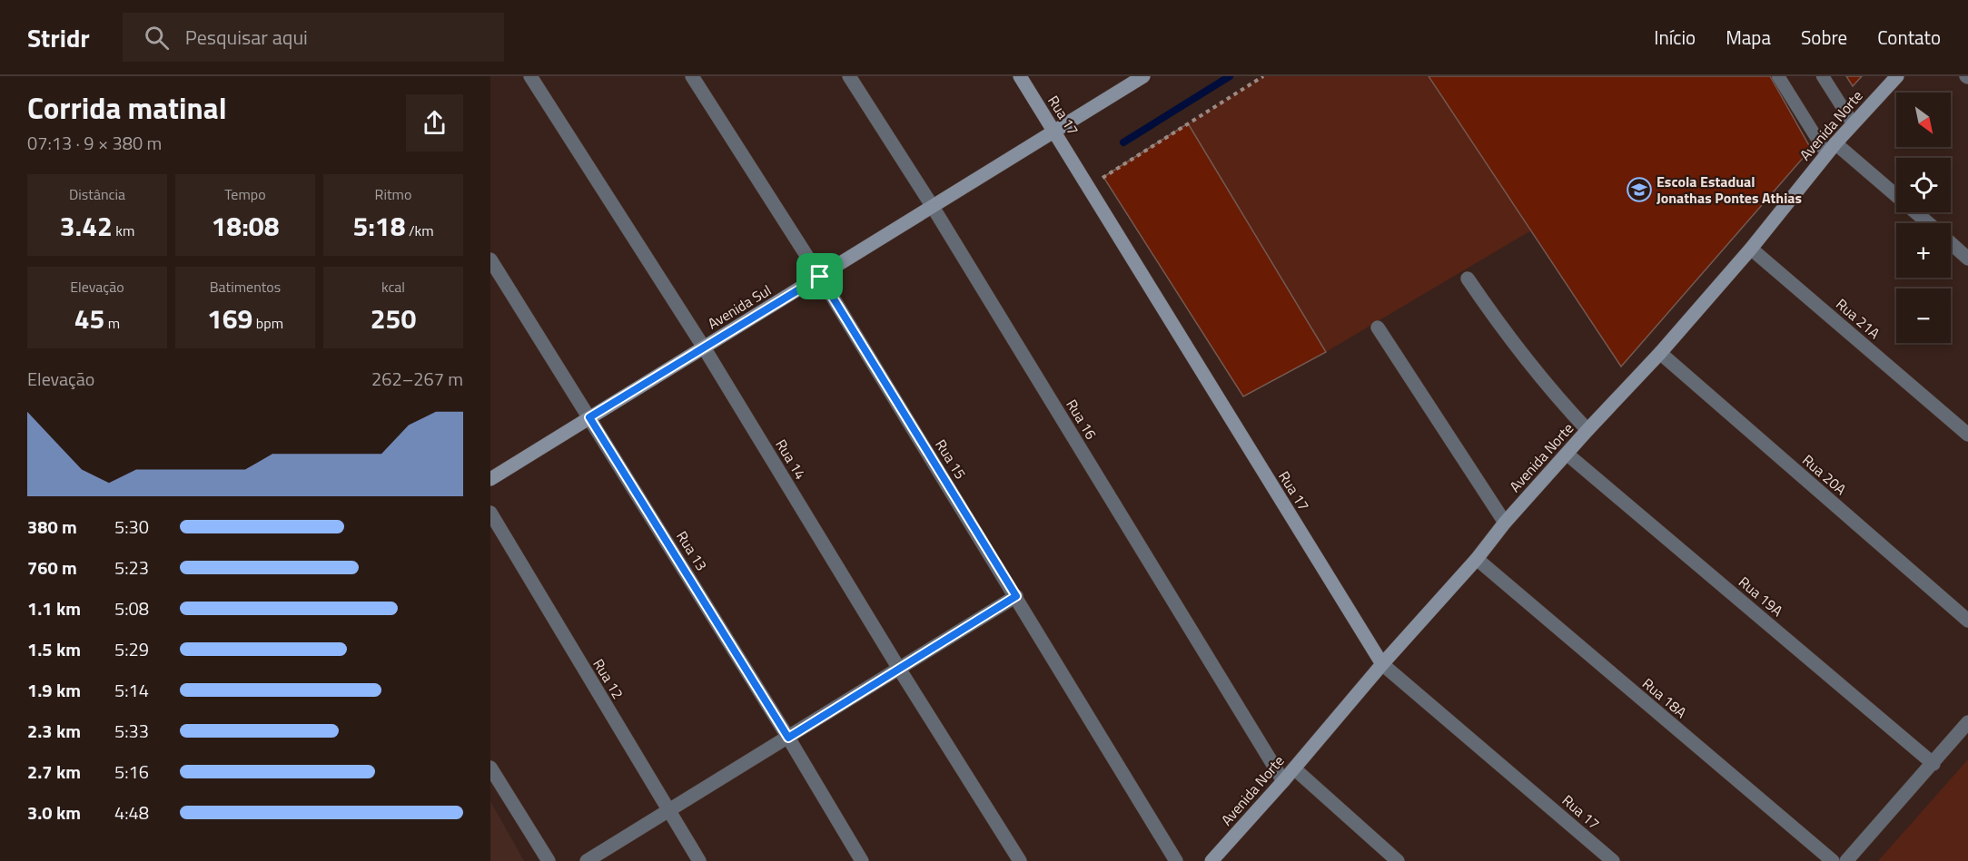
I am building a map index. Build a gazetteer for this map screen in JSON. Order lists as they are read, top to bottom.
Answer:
{
  "streets": {
    "street": [
      "Rua 17",
      "Avenida Norte",
      "Avenida Sul",
      "Rua 21A",
      "Rua 16",
      "Rua 14",
      "Rua 15",
      "Rua 20A",
      "Rua 13",
      "Rua 19A",
      "Rua 12",
      "Rua 18A"
    ]
  },
  "crossings": [
    ["Rua 17", "Avenida Norte"],
    ["Rua 17", "Avenida Sul"],
    ["Avenida Norte", "Rua 21A"],
    ["Avenida Norte", "Rua 16"],
    ["Avenida Norte", "Rua 20A"],
    ["Avenida Norte", "Rua 19A"],
    ["Avenida Norte", "Rua 18A"],
    ["Avenida Sul", "Rua 16"],
    ["Avenida Sul", "Rua 14"],
    ["Avenida Sul", "Rua 15"],
    ["Avenida Sul", "Rua 13"]
  ],
  "places": {
    "school or university": ["Escola Estadual Jonathas Pontes Athias"]
  },
  "north": "bottom right",
  "page": {
    "header": "Stridr",
    "search": "Pesquisar aqui",
    "nav": [
      "Início",
      "Mapa",
      "Sobre",
      "Contato"
    ],
    "heading": ["Corrida matinal", "07:13 · 9 × 380 m"],
    "map_buttons": ["+", "−"],
    "stats": [
      ["Distância", "3.42 km"],
      ["Tempo", "18:08"],
      ["Ritmo", "5:18 /km"],
      ["Elevação", "45 m"],
      ["Batimentos", "169 bpm"],
      ["kcal", "250"]
    ],
    "chart": ["Elevação", "262–267 m"],
    "list": [
      {
        "name": "380 m",
        "note": "5:30"
      },
      {
        "name": "760 m",
        "note": "5:23"
      },
      {
        "name": "1.1 km",
        "note": "5:08"
      },
      {
        "name": "1.5 km",
        "note": "5:29"
      },
      {
        "name": "1.9 km",
        "note": "5:14"
      },
      {
        "name": "2.3 km",
        "note": "5:33"
      },
      {
        "name": "2.7 km",
        "note": "5:16"
      },
      {
        "name": "3.0 km",
        "note": "4:48"
      }
    ]
  }
}
